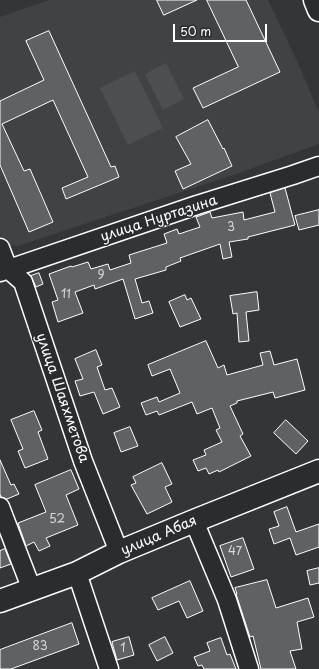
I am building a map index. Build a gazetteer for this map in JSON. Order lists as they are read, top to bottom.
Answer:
{
  "streets": {
    "main road": ["улица Абая"],
    "street": ["улица Нуртазина", "улица Шаяхметова"]
  },
  "crossings": [
    ["улица Нуртазина", "улица Шаяхметова"],
    ["улица Шаяхметова", "улица Абая"]
  ],
  "house_numbers": [
    "3",
    "9",
    "11",
    "52",
    "47",
    "83",
    "1"
  ],
  "scale_bar": "50 m"
}
